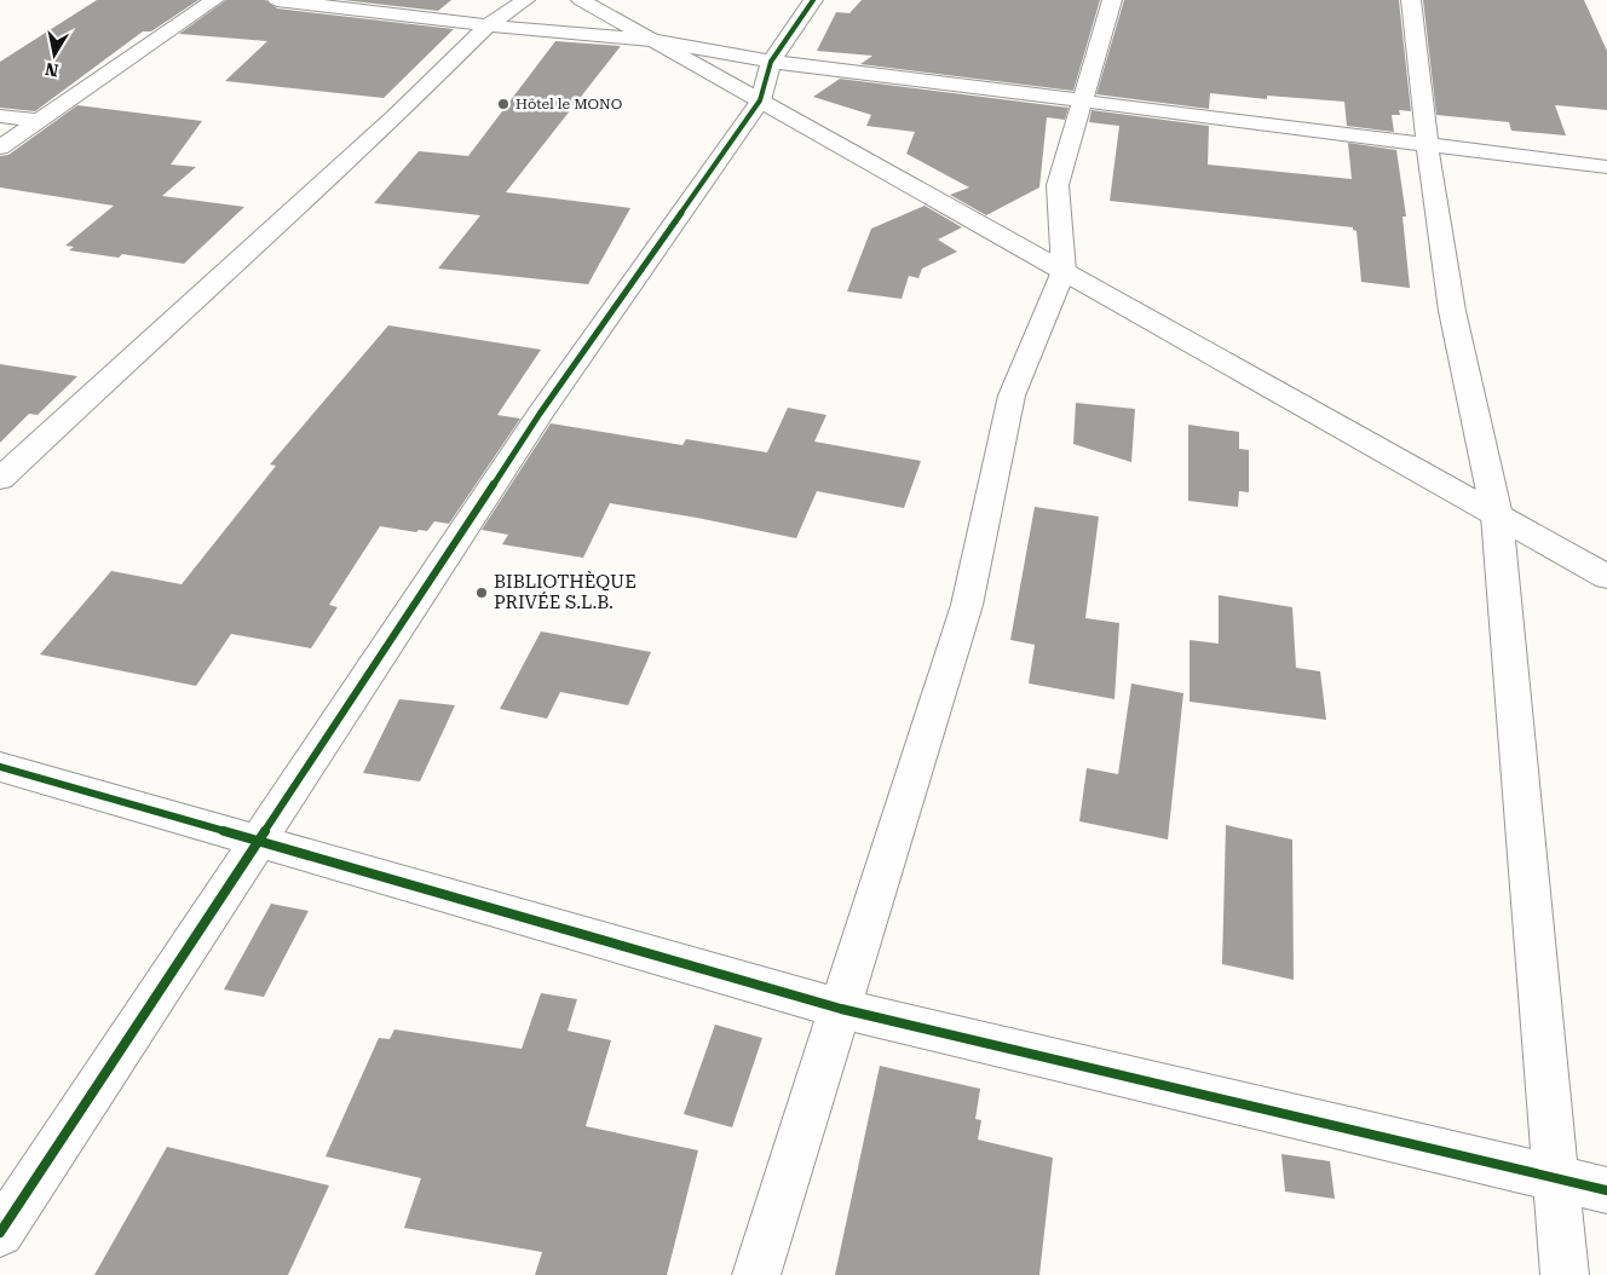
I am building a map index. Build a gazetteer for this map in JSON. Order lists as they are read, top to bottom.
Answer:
{
  "places": ["Hôtel le MONO", "BIBLIOTHÈQUE PRIVÉE S.L.B."],
  "north": "bottom"
}
